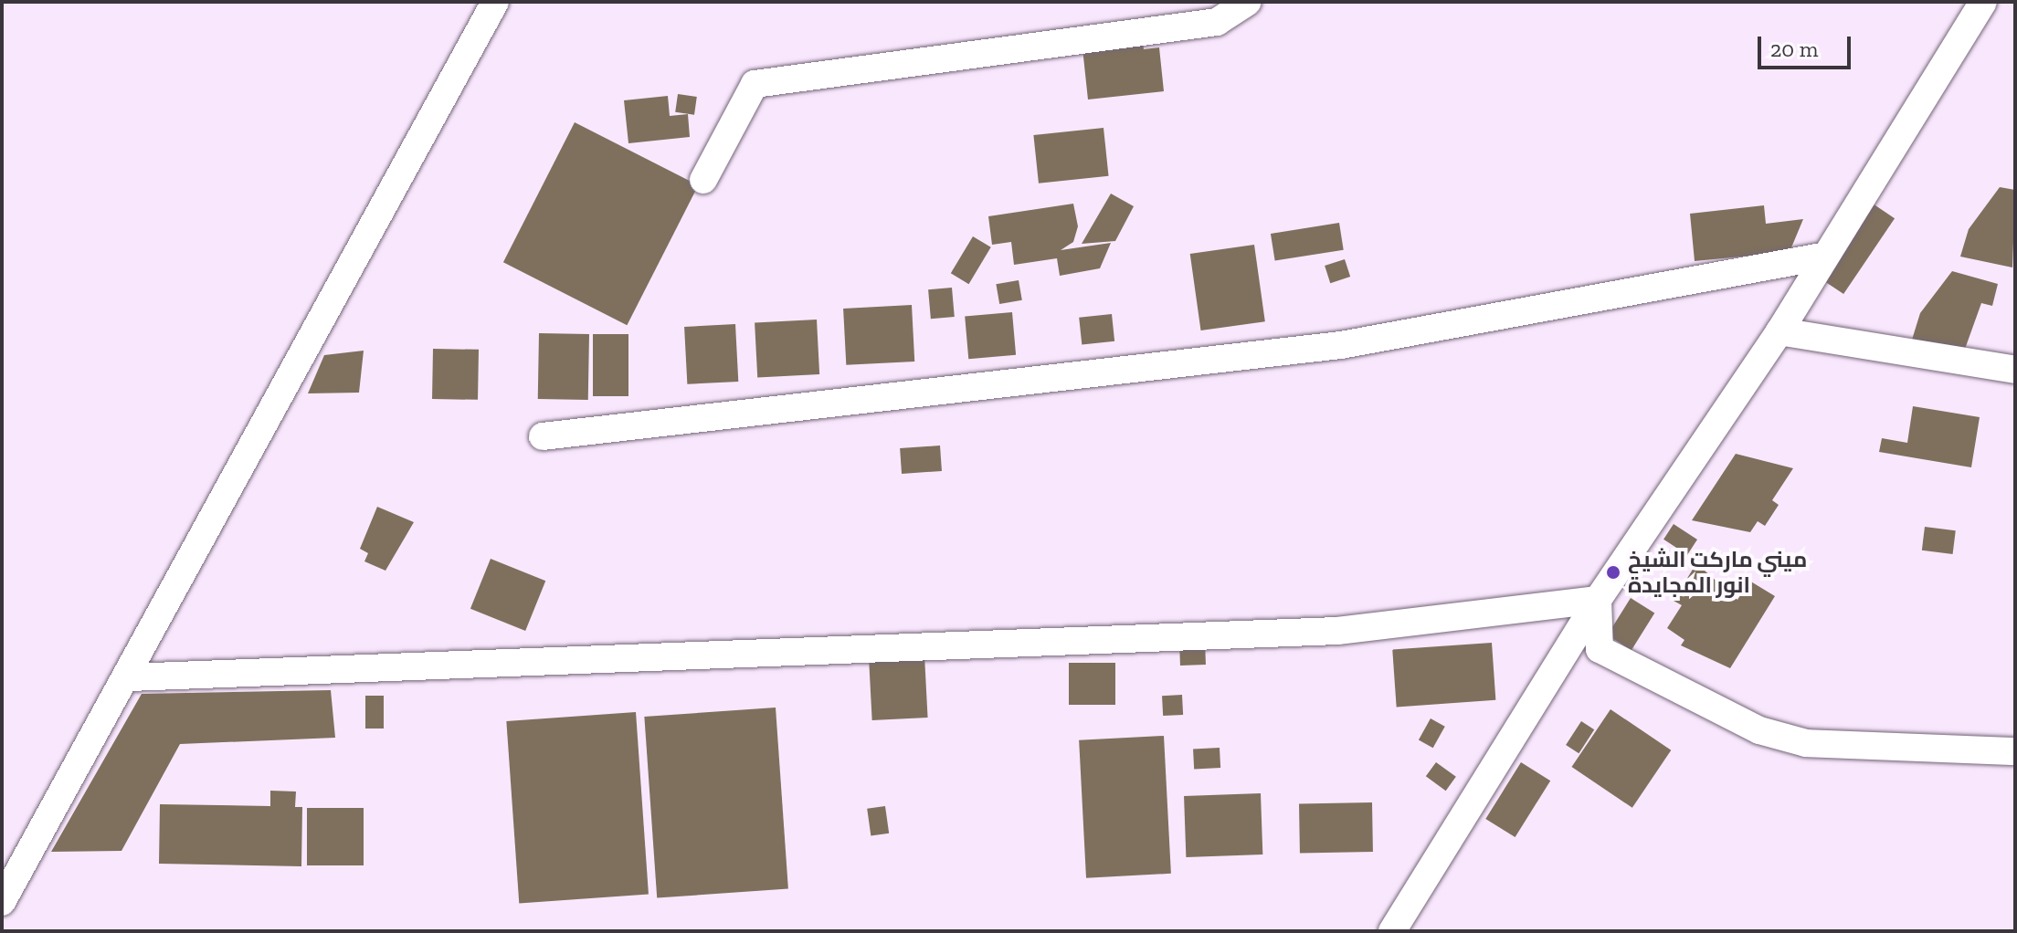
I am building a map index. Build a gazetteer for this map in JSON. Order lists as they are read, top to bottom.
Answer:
{
  "places": ["ميني ماركت الشيخ انور المجايدة"],
  "scale_bar": "20 m"
}
